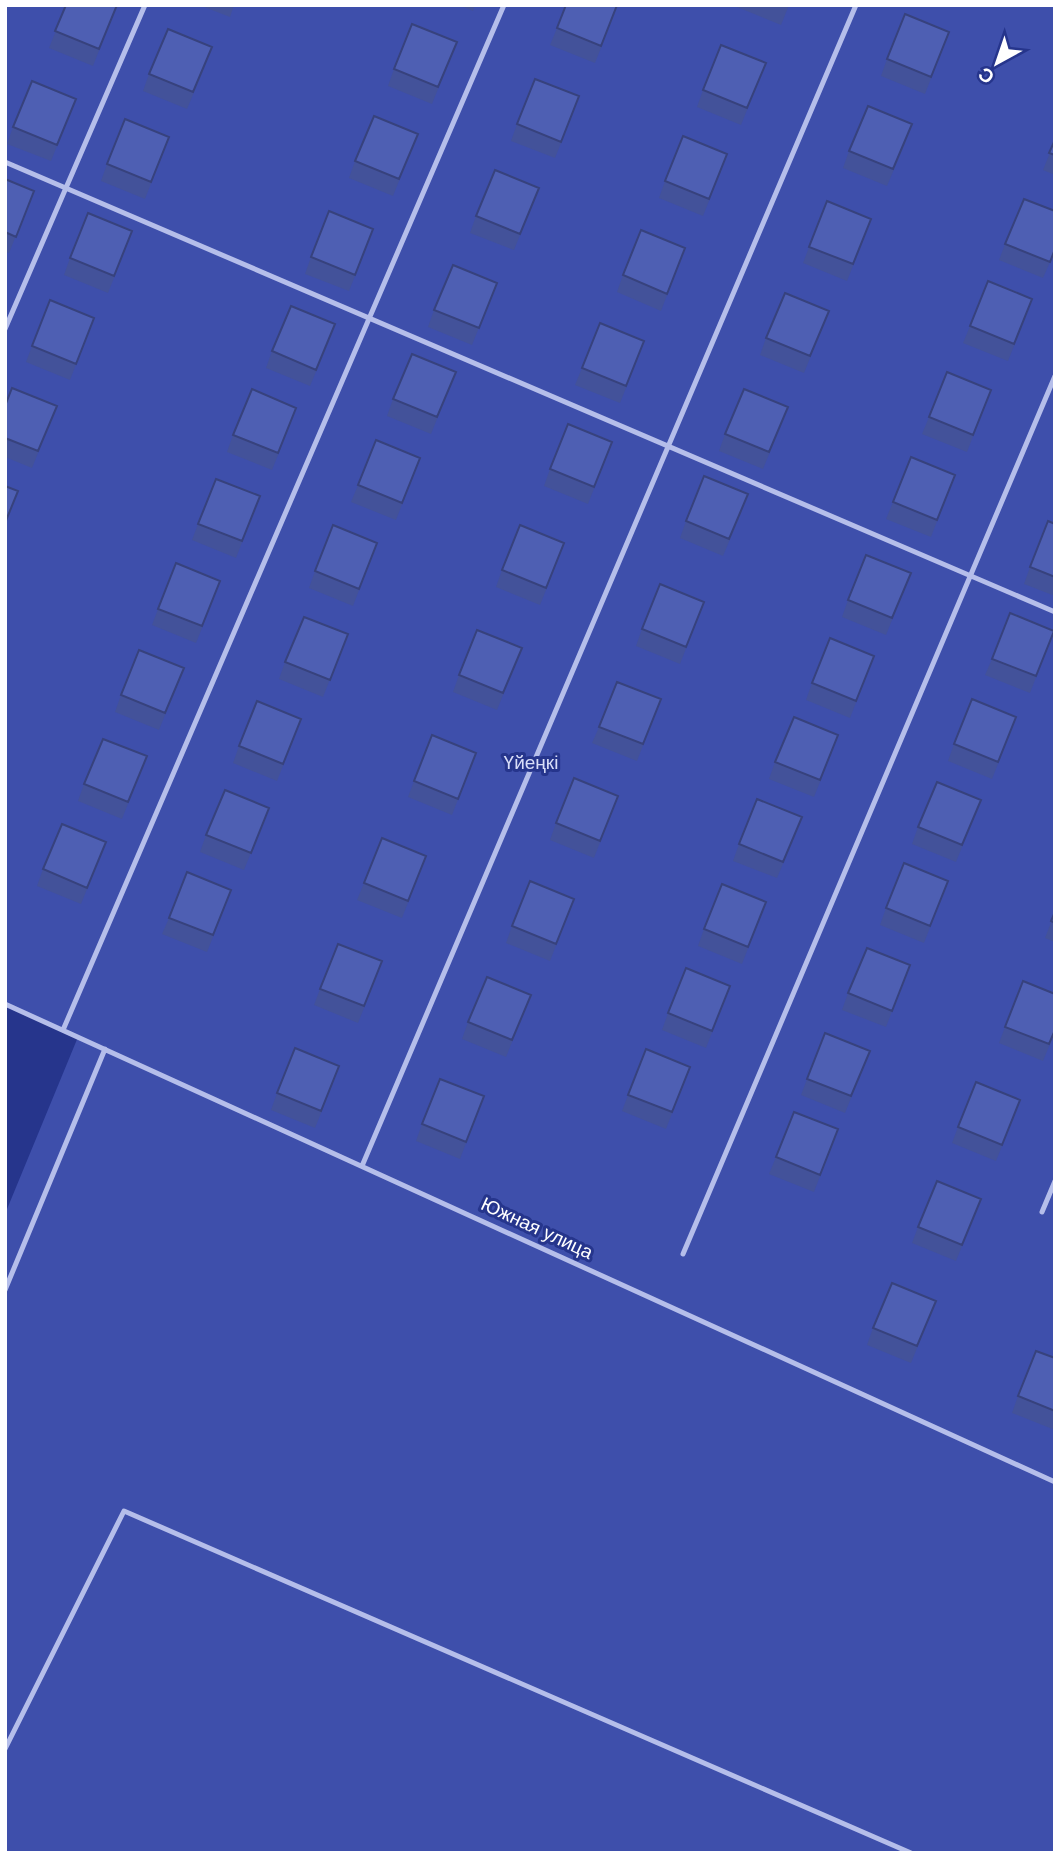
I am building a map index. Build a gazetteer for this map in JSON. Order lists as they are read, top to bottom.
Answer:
{
  "streets": {
    "lane": ["Южная улица"]
  },
  "parks": ["Үйеңкі"],
  "north": "bottom left"
}
